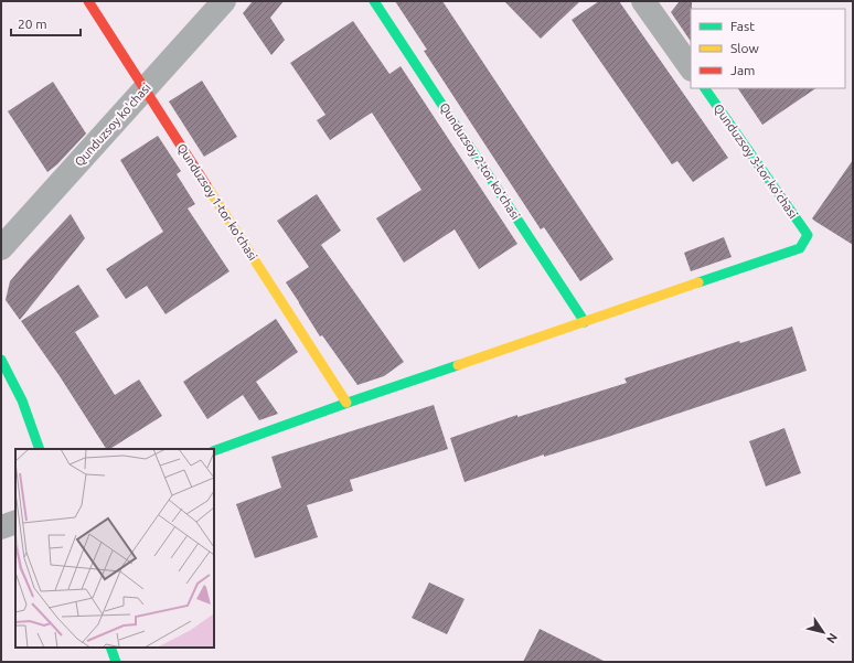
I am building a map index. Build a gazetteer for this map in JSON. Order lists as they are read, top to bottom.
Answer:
{
  "streets": {
    "street": [
      "Qunduzsoy ko'chasi",
      "Qunduzsoy 2-tor ko'chasi",
      "Qunduzsoy 3-tor ko'chasi",
      "Qunduzsoy 1-tor ko'chasi"
    ]
  },
  "crossings": [
    ["Qunduzsoy ko'chasi", "Qunduzsoy 1-tor ko'chasi"],
    ["Qunduzsoy 2-tor ko'chasi", "Qunduzsoy 3-tor ko'chasi"]
  ],
  "legend": ["Fast", "Slow", "Jam"],
  "scale_bar": "20 m",
  "north": "bottom right"
}
